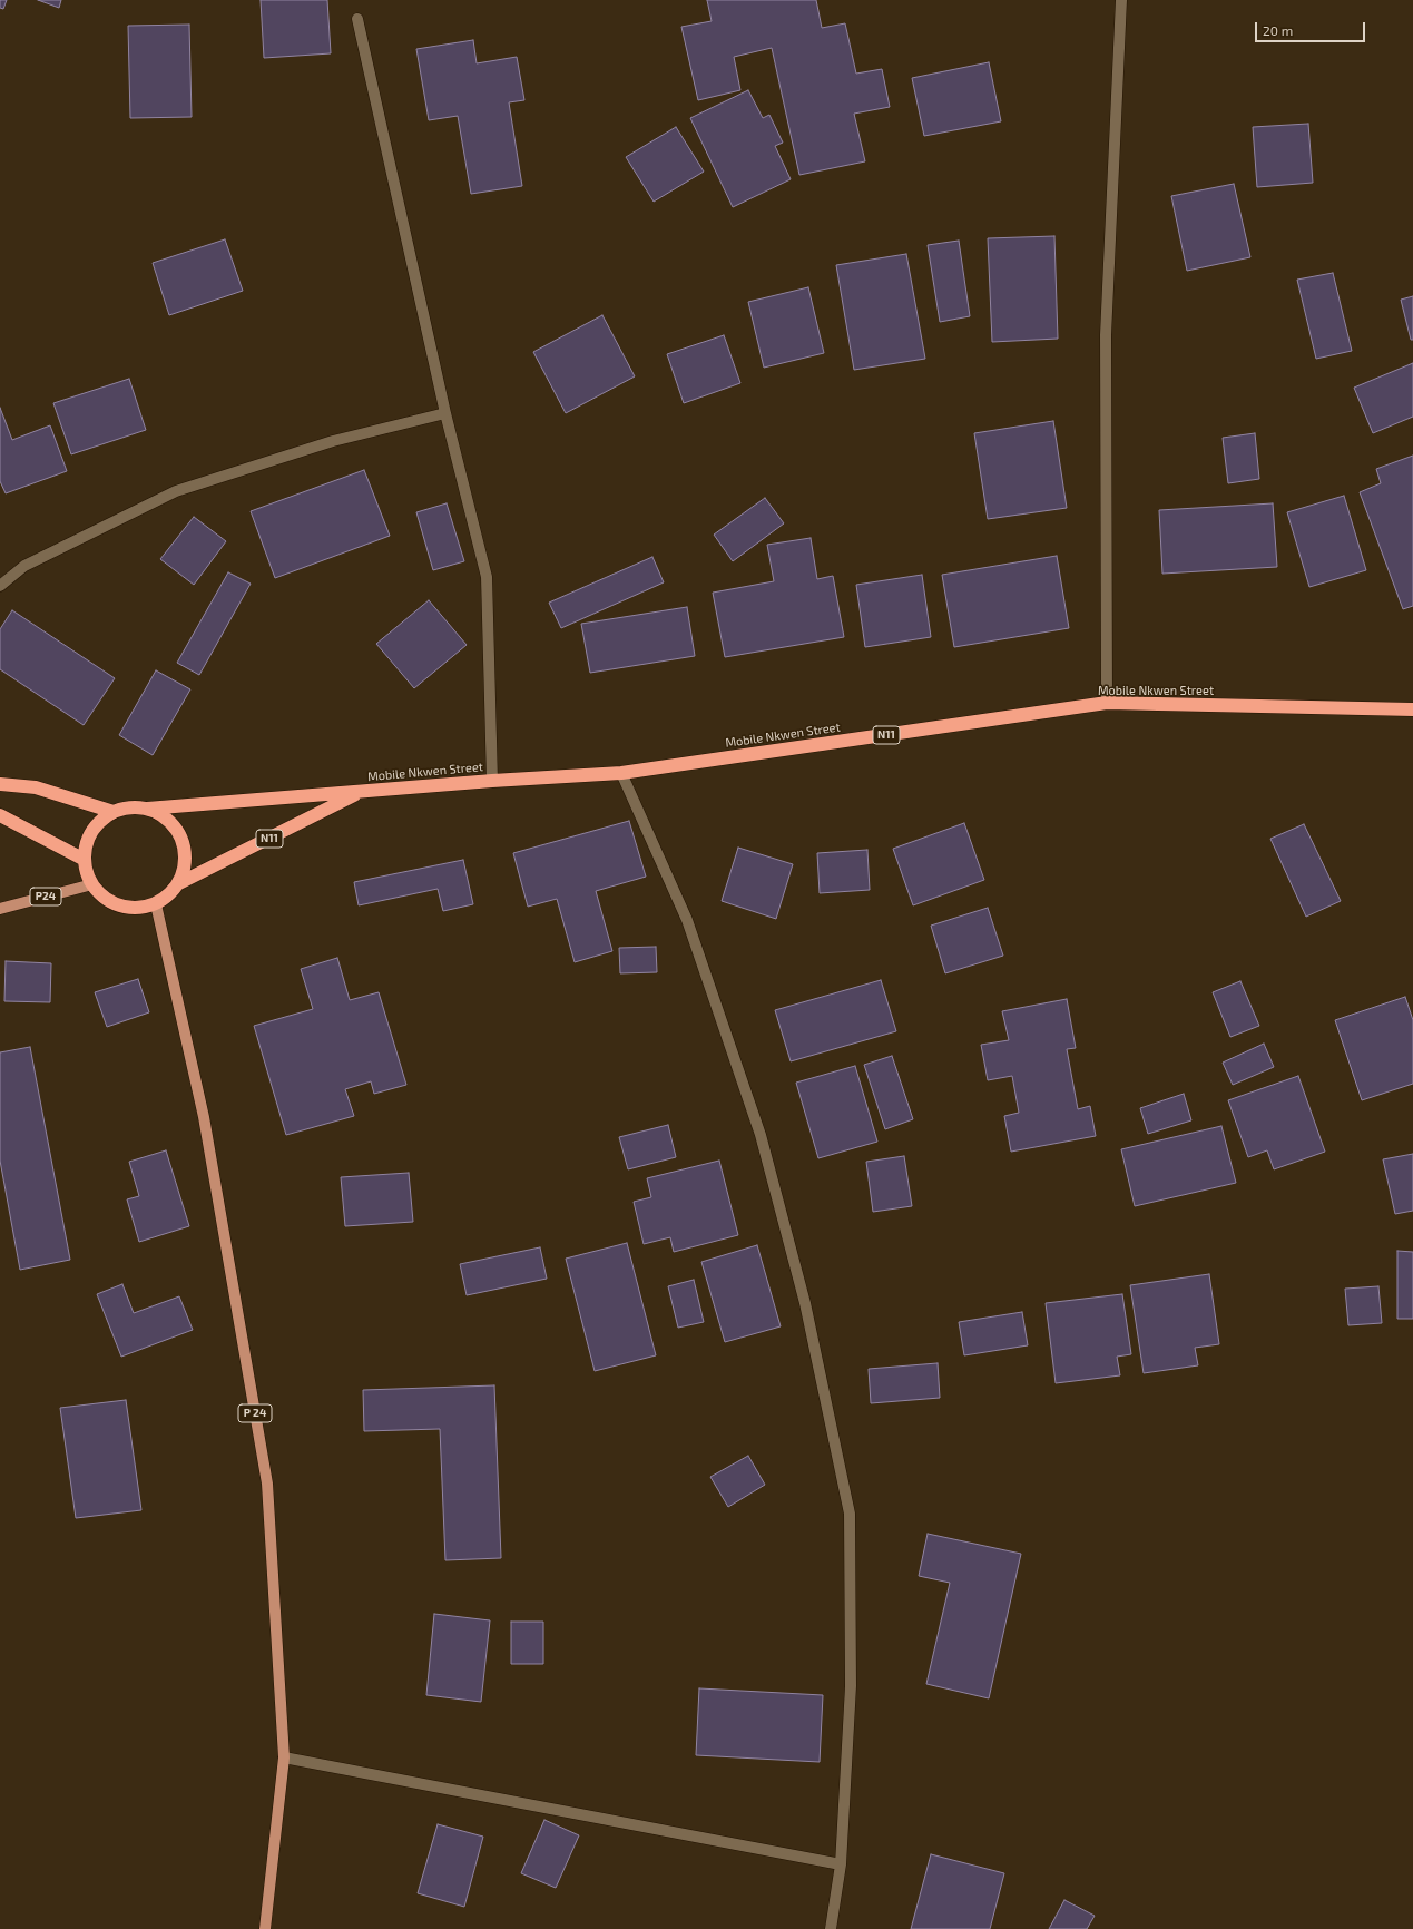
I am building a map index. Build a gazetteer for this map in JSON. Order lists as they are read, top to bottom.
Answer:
{
  "streets": {
    "highway": ["Mobile Nkwen Street", "N11"],
    "main road": ["P24", "P 24"]
  },
  "crossings": [
    ["Mobile Nkwen Street", "P24"],
    ["Mobile Nkwen Street", "P 24"],
    ["P24", "P 24"]
  ],
  "scale_bar": "20 m"
}
